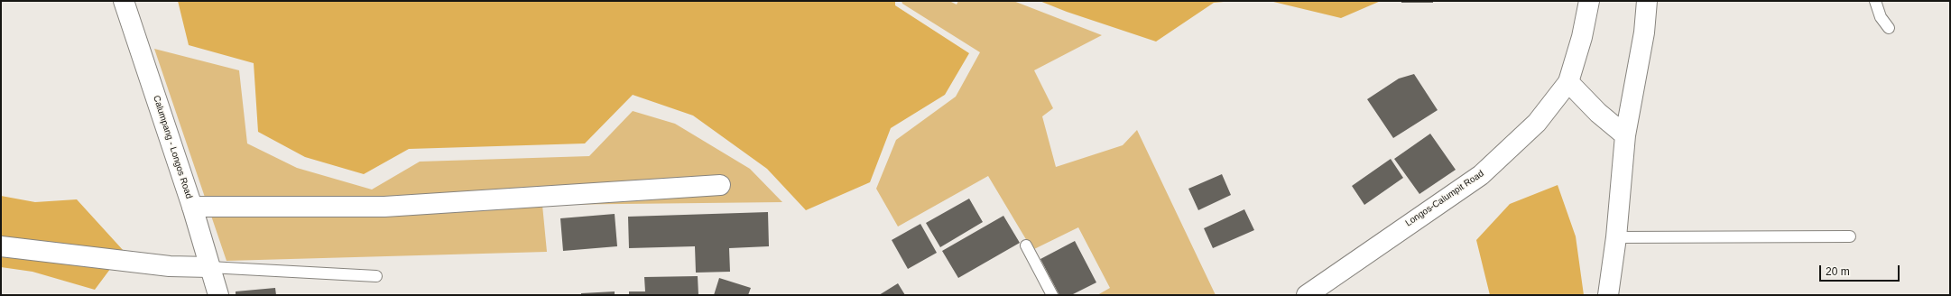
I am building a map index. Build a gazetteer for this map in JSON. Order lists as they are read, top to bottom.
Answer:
{
  "streets": {
    "street": ["Calumpang - Longos Road", "Longos-Calumpit Road"]
  },
  "scale_bar": "20 m"
}
